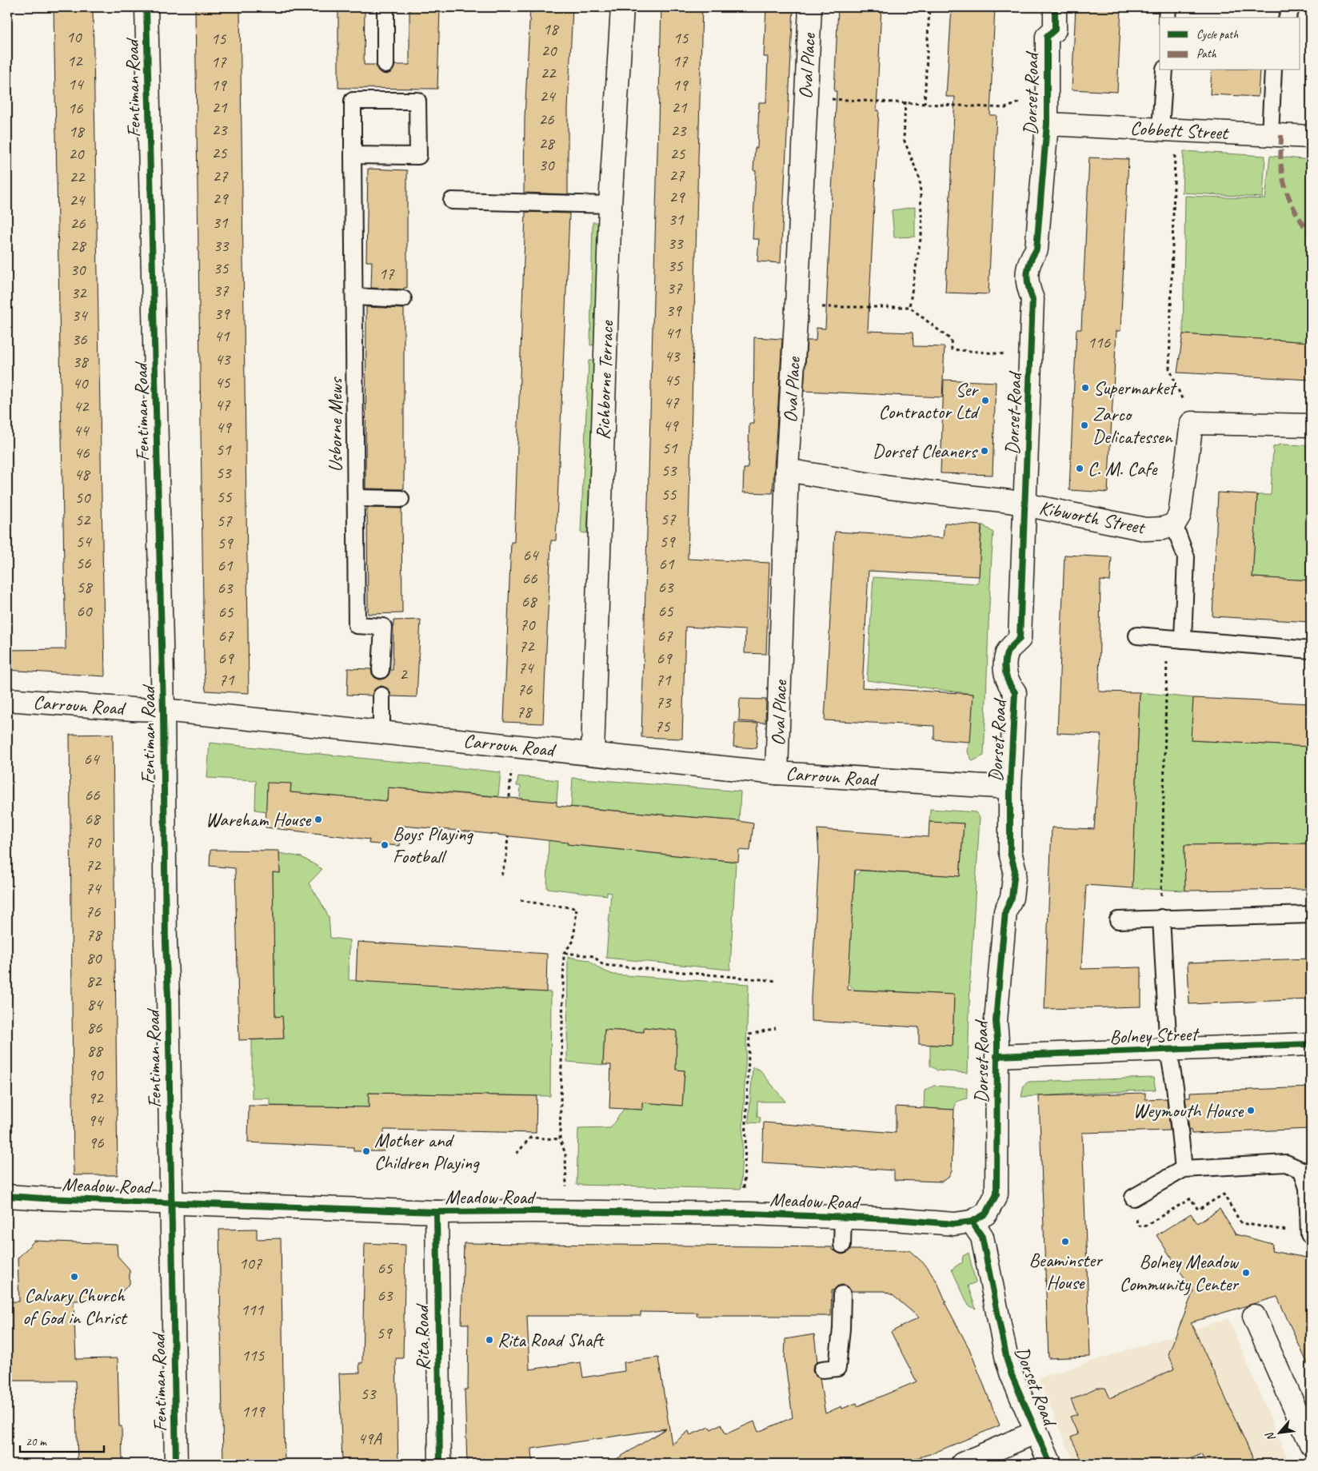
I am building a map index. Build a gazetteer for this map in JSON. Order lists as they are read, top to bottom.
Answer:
{
  "streets": {
    "street": [
      "Oval Place",
      "Fentiman Road",
      "Dorset Road",
      "Cobbett Street",
      "Richborne Terrace",
      "Kibworth Street",
      "Carroun Road",
      "Bolney Street",
      "Meadow Road",
      "Rita Road"
    ],
    "lane": ["Usborne Mews"]
  },
  "crossings": [
    ["Oval Place", "Kibworth Street"],
    ["Oval Place", "Carroun Road"],
    ["Fentiman Road", "Carroun Road"],
    ["Fentiman Road", "Meadow Road"],
    ["Dorset Road", "Cobbett Street"],
    ["Dorset Road", "Kibworth Street"],
    ["Dorset Road", "Carroun Road"],
    ["Dorset Road", "Bolney Street"],
    ["Dorset Road", "Meadow Road"],
    ["Richborne Terrace", "Carroun Road"],
    ["Meadow Road", "Rita Road"]
  ],
  "places": [
    "Supermarket",
    "Ser Contractor Ltd",
    "Zarco Delicatessen",
    "Dorset Cleaners",
    "C. M. Cafe",
    "Wareham House",
    "Boys Playing Football",
    "Weymouth House",
    "Mother and Children Playing",
    "Beaminster House",
    "Bolney Meadow Community Center",
    "Calvary Church of God in Christ",
    "Rita Road Shaft"
  ],
  "house_numbers": [
    "18",
    "10",
    "15",
    "15",
    "20",
    "12",
    "17",
    "17",
    "22",
    "14",
    "19",
    "19",
    "24",
    "21",
    "21",
    "16",
    "26",
    "23",
    "23",
    "18",
    "28",
    "25",
    "20",
    "25",
    "30",
    "27",
    "27",
    "22",
    "29",
    "29",
    "24",
    "31",
    "31",
    "26",
    "33",
    "28",
    "33",
    "35",
    "35",
    "30",
    "17",
    "37",
    "37",
    "32",
    "39",
    "39",
    "34",
    "41",
    "41",
    "36",
    "116",
    "43",
    "43",
    "38",
    "45",
    "45",
    "40",
    "47",
    "47",
    "42",
    "49",
    "49",
    "44",
    "51",
    "51",
    "46",
    "53",
    "53",
    "48",
    "55",
    "55",
    "50",
    "57",
    "52",
    "57",
    "54",
    "59",
    "59",
    "64",
    "56",
    "61",
    "61",
    "66",
    "58",
    "63",
    "63",
    "68",
    "60",
    "65",
    "65",
    "70",
    "67",
    "67",
    "72",
    "69",
    "69",
    "74",
    "2",
    "71",
    "71",
    "76",
    "73",
    "78",
    "75",
    "64",
    "66",
    "68",
    "70",
    "72",
    "74",
    "76",
    "78",
    "80",
    "82",
    "84",
    "86",
    "88",
    "90",
    "92",
    "94",
    "96",
    "107",
    "65",
    "63",
    "111",
    "59",
    "115",
    "53",
    "119",
    "49A"
  ],
  "legend": ["Cycle path", "Path"],
  "scale_bar": "20 m",
  "north": "bottom left"
}
